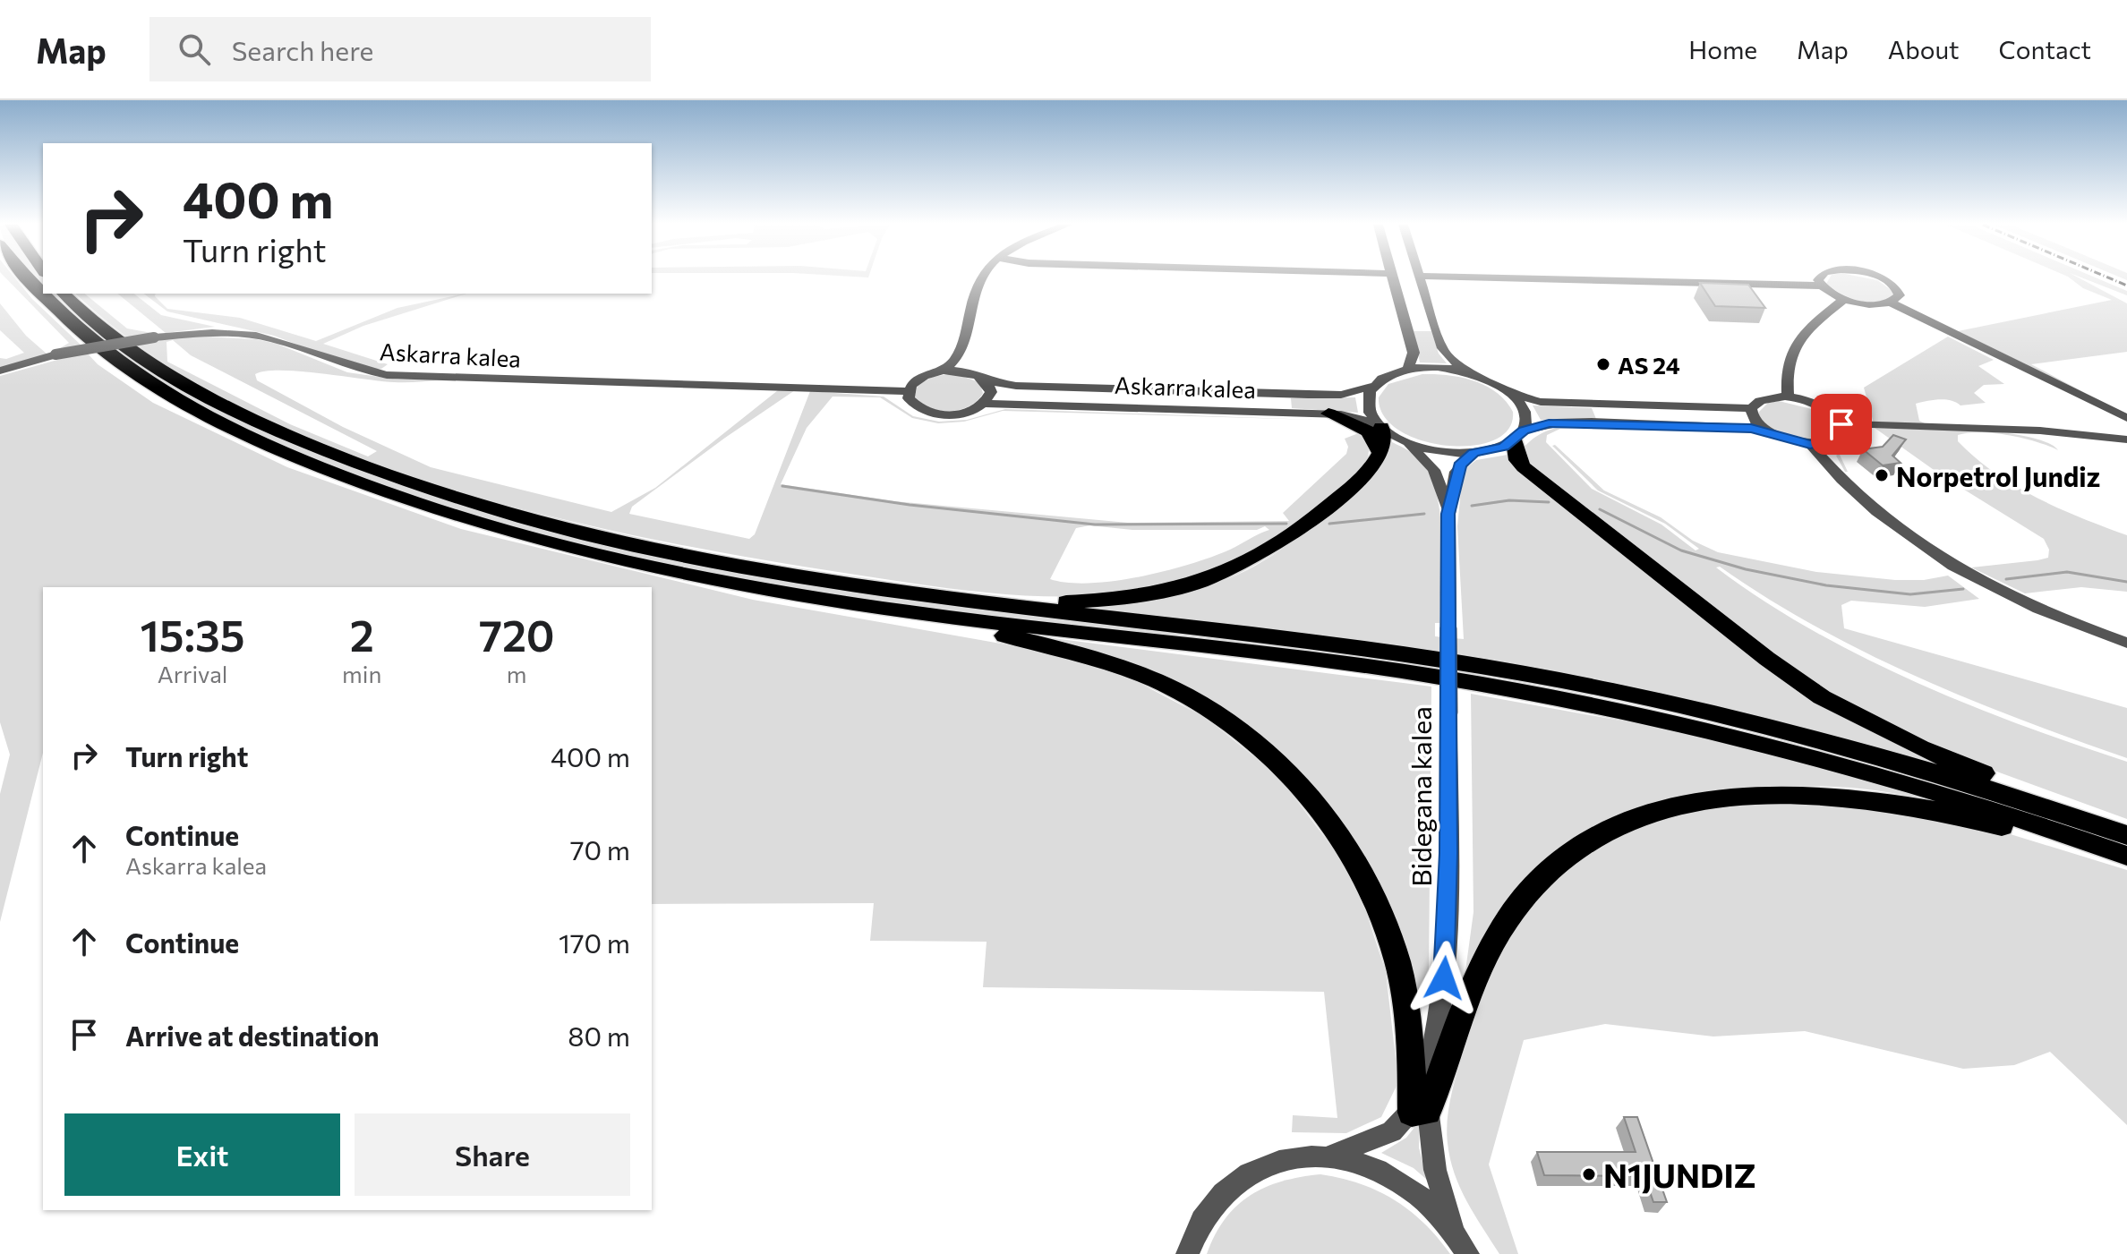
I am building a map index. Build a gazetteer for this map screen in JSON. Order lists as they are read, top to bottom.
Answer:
{
  "streets": {
    "street": ["Askarra kalea", "Bidegana kalea"]
  },
  "crossings": [
    ["Askarra kalea", "Bidegana kalea"]
  ],
  "places": ["AS 24", "Norpetrol Jundiz", "N1JUNDIZ"],
  "page": {
    "header": "Map",
    "search": "Search here",
    "nav": [
      "Home",
      "Map",
      "About",
      "Contact"
    ],
    "turn": ["400 m", "Turn right"],
    "eta": [
      "15:35",
      "Arrival",
      "2",
      "min",
      "720",
      "m"
    ],
    "list": [
      {
        "name": "Turn right",
        "value": "400 m"
      },
      {
        "name": "Continue",
        "note": "Askarra kalea",
        "value": "70 m"
      },
      {
        "name": "Continue",
        "value": "170 m"
      },
      {
        "name": "Arrive at destination",
        "value": "80 m"
      }
    ],
    "buttons": ["Exit", "Share"]
  }
}
